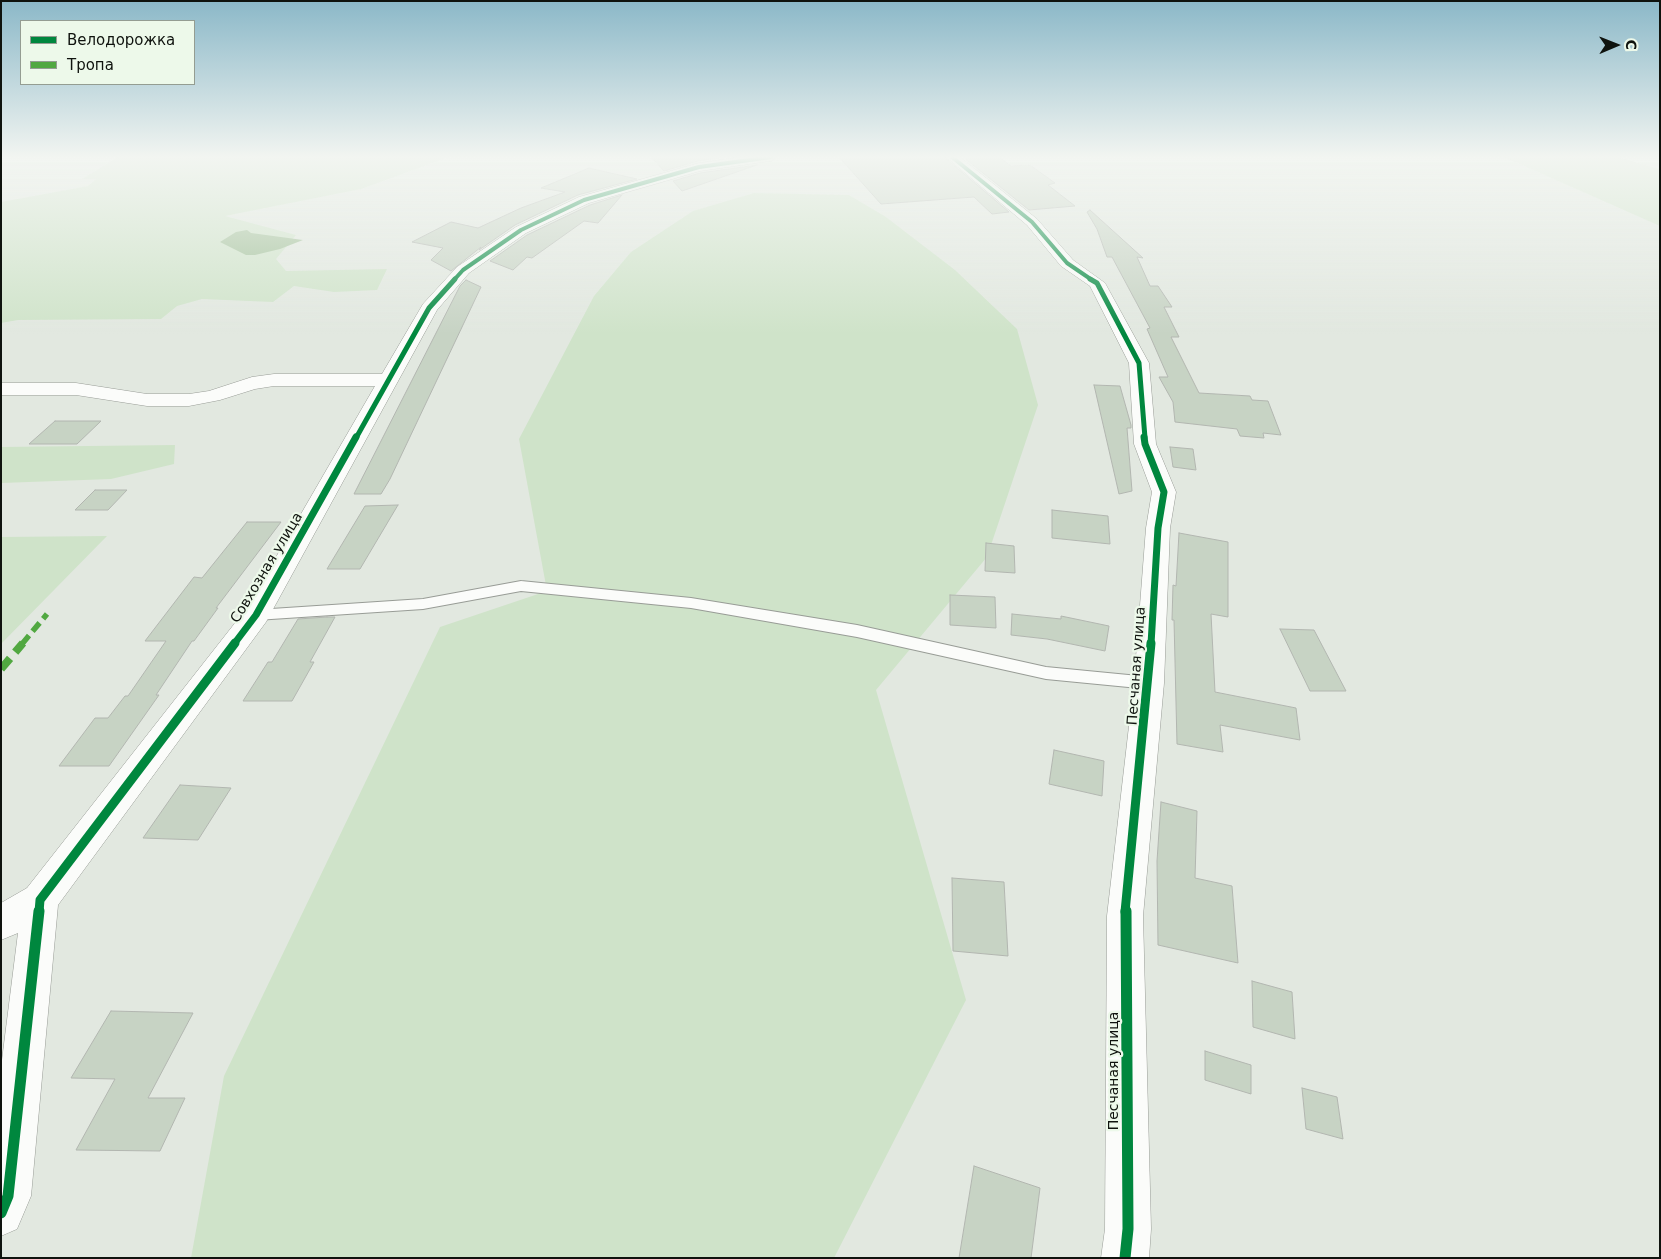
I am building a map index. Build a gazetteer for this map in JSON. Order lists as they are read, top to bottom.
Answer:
{
  "streets": {
    "street": ["Совхозная улица", "Песчаная улица"]
  },
  "legend": ["Велодорожка", "Тропа"],
  "north": "right"
}
